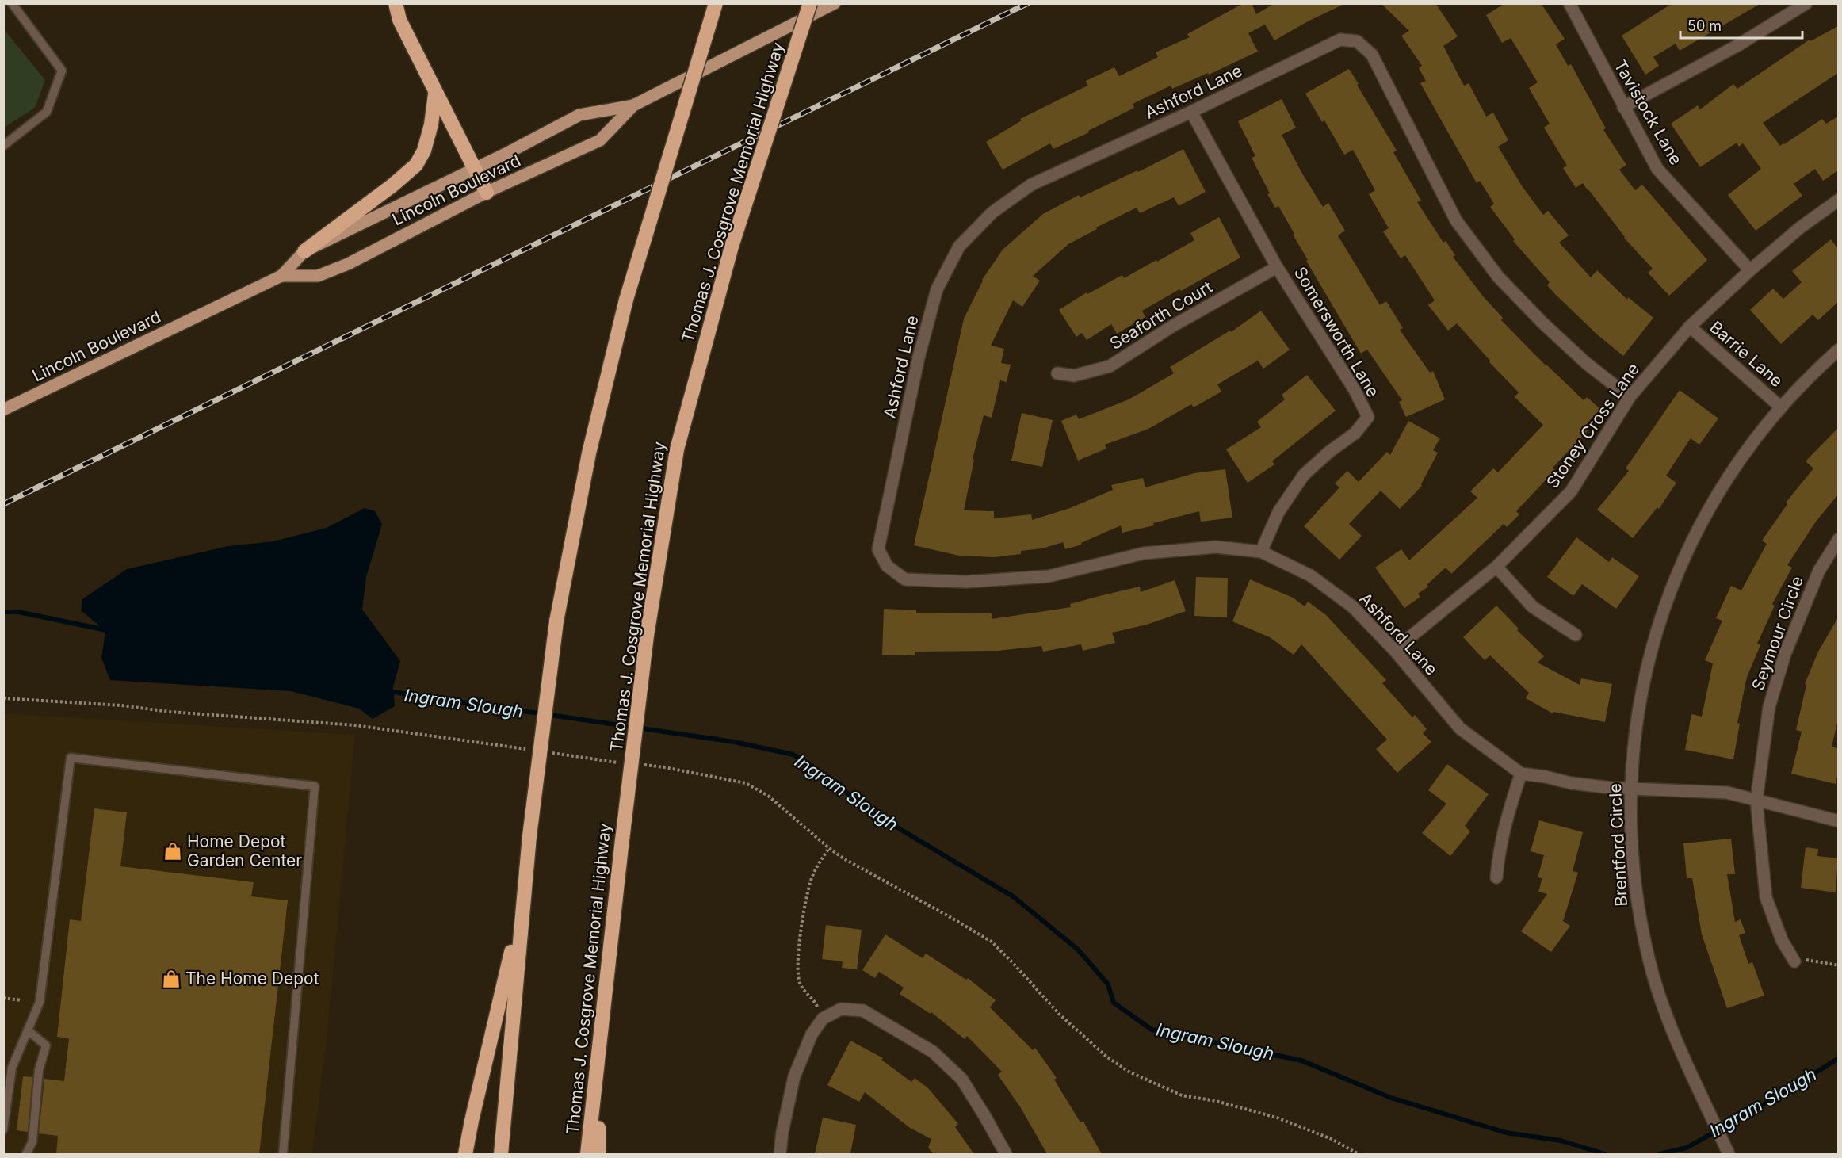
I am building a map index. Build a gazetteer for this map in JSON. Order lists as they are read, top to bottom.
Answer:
{
  "streets": {
    "highway": ["Thomas J. Cosgrove Memorial Highway"],
    "main road": ["Lincoln Boulevard"],
    "street": [
      "Ashford Lane",
      "Tavistock Lane",
      "Seaforth Court",
      "Somersworth Lane",
      "Barrie Lane",
      "Stoney Cross Lane",
      "Seymour Circle",
      "Brentford Circle"
    ]
  },
  "crossings": [
    ["Ashford Lane", "Somersworth Lane"],
    ["Ashford Lane", "Stoney Cross Lane"],
    ["Ashford Lane", "Seymour Circle"],
    ["Ashford Lane", "Brentford Circle"],
    ["Tavistock Lane", "Stoney Cross Lane"],
    ["Seaforth Court", "Somersworth Lane"],
    ["Barrie Lane", "Stoney Cross Lane"],
    ["Barrie Lane", "Brentford Circle"]
  ],
  "water": ["Ingram Slough"],
  "places": {
    "shop": ["Home Depot Garden Center", "The Home Depot"]
  },
  "scale_bar": "50 m"
}
